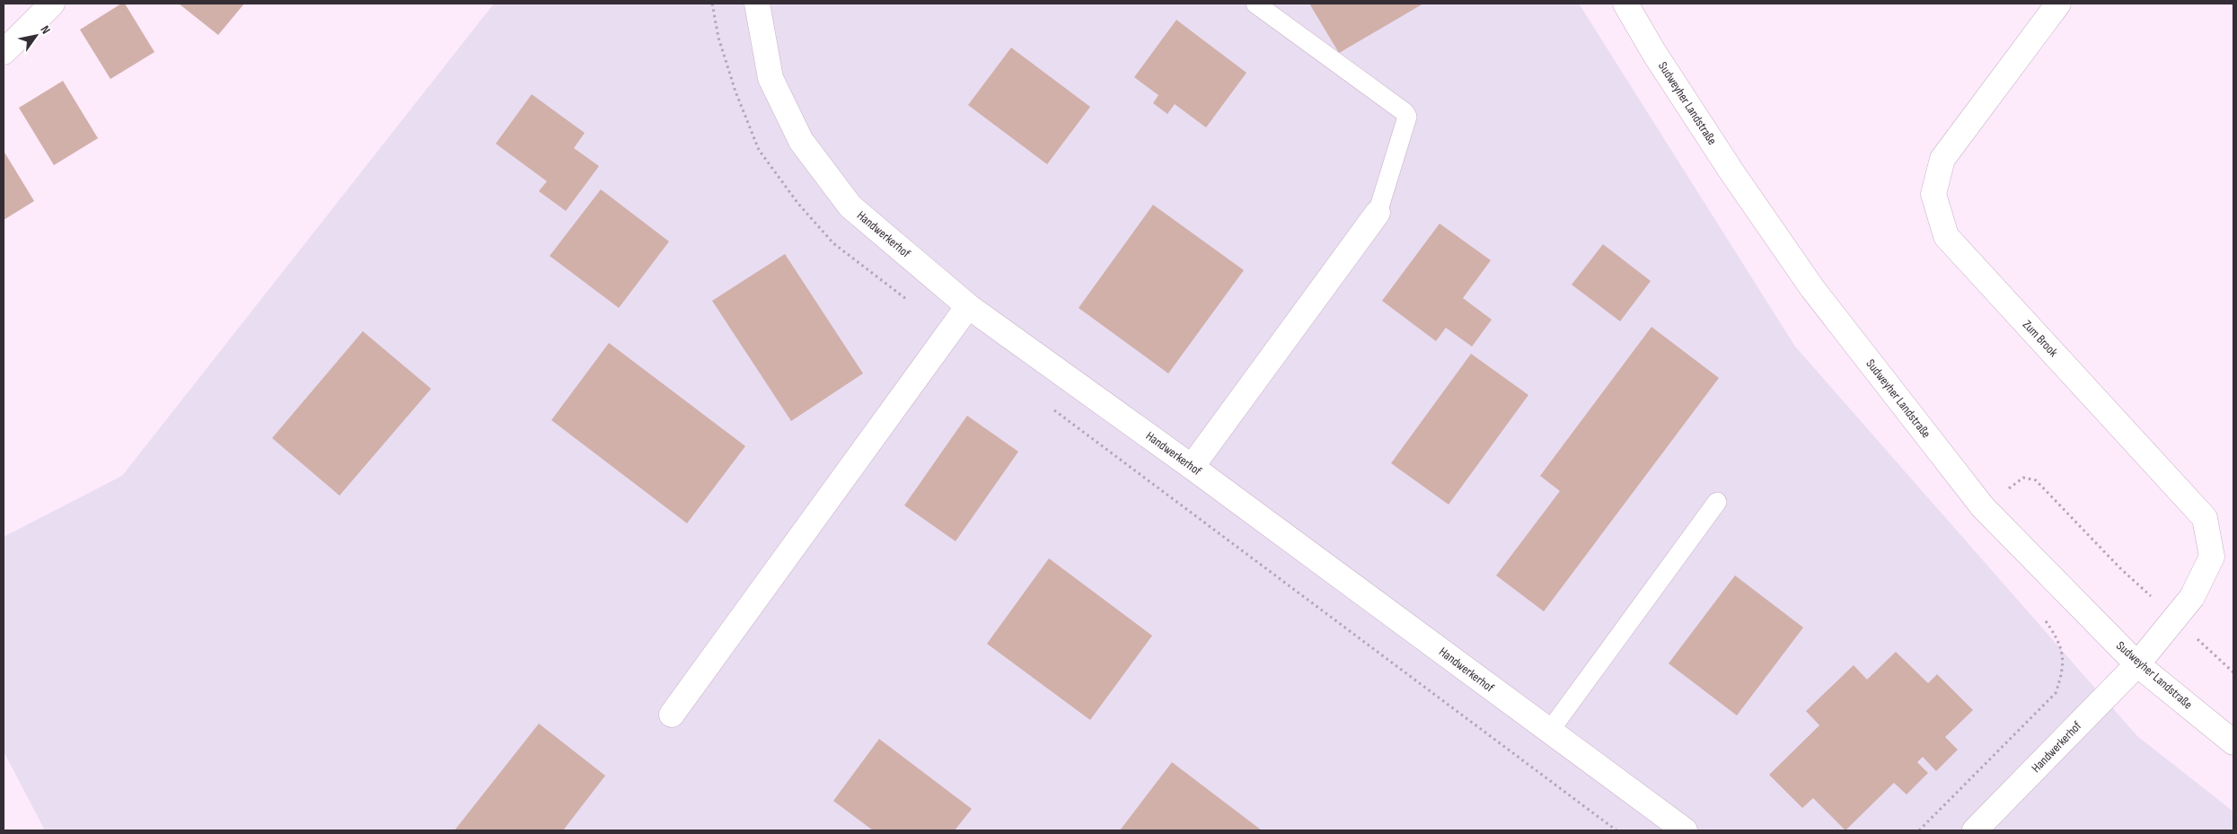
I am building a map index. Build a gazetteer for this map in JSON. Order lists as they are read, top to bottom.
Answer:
{
  "streets": {
    "street": ["Sudweyher Landstraße", "Handwerkerhof", "Zum Brook"]
  },
  "crossings": [
    ["Sudweyher Landstraße", "Handwerkerhof"],
    ["Sudweyher Landstraße", "Zum Brook"],
    ["Handwerkerhof", "Zum Brook"]
  ],
  "north": "top right"
}
